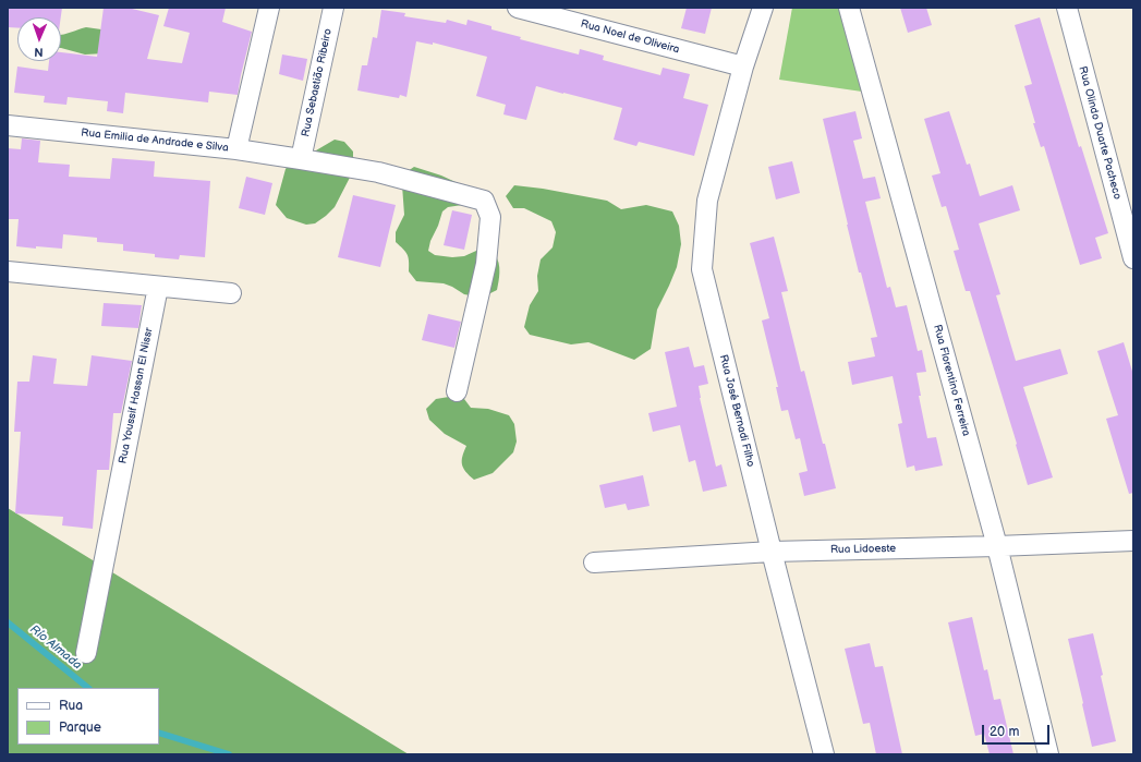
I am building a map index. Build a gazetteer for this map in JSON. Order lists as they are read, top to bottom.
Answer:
{
  "streets": {
    "street": [
      "Rua Noel de Oliveira",
      "Rua Sebastião Ribeiro",
      "Rua Olindo Duarte Pacheco",
      "Rua Emilia de Andrade e Silva",
      "Rua Florentino Ferreira",
      "Rua Youssif Hassan El Nissr",
      "Rua José Bernadi Filho",
      "Rua Lidoeste"
    ]
  },
  "crossings": [
    ["Rua Noel de Oliveira", "Rua José Bernadi Filho"],
    ["Rua Sebastião Ribeiro", "Rua Emilia de Andrade e Silva"],
    ["Rua Florentino Ferreira", "Rua Lidoeste"],
    ["Rua José Bernadi Filho", "Rua Lidoeste"]
  ],
  "water": ["Río Almada"],
  "legend": ["Rua", "Parque"],
  "scale_bar": "20 m",
  "north": "bottom"
}
